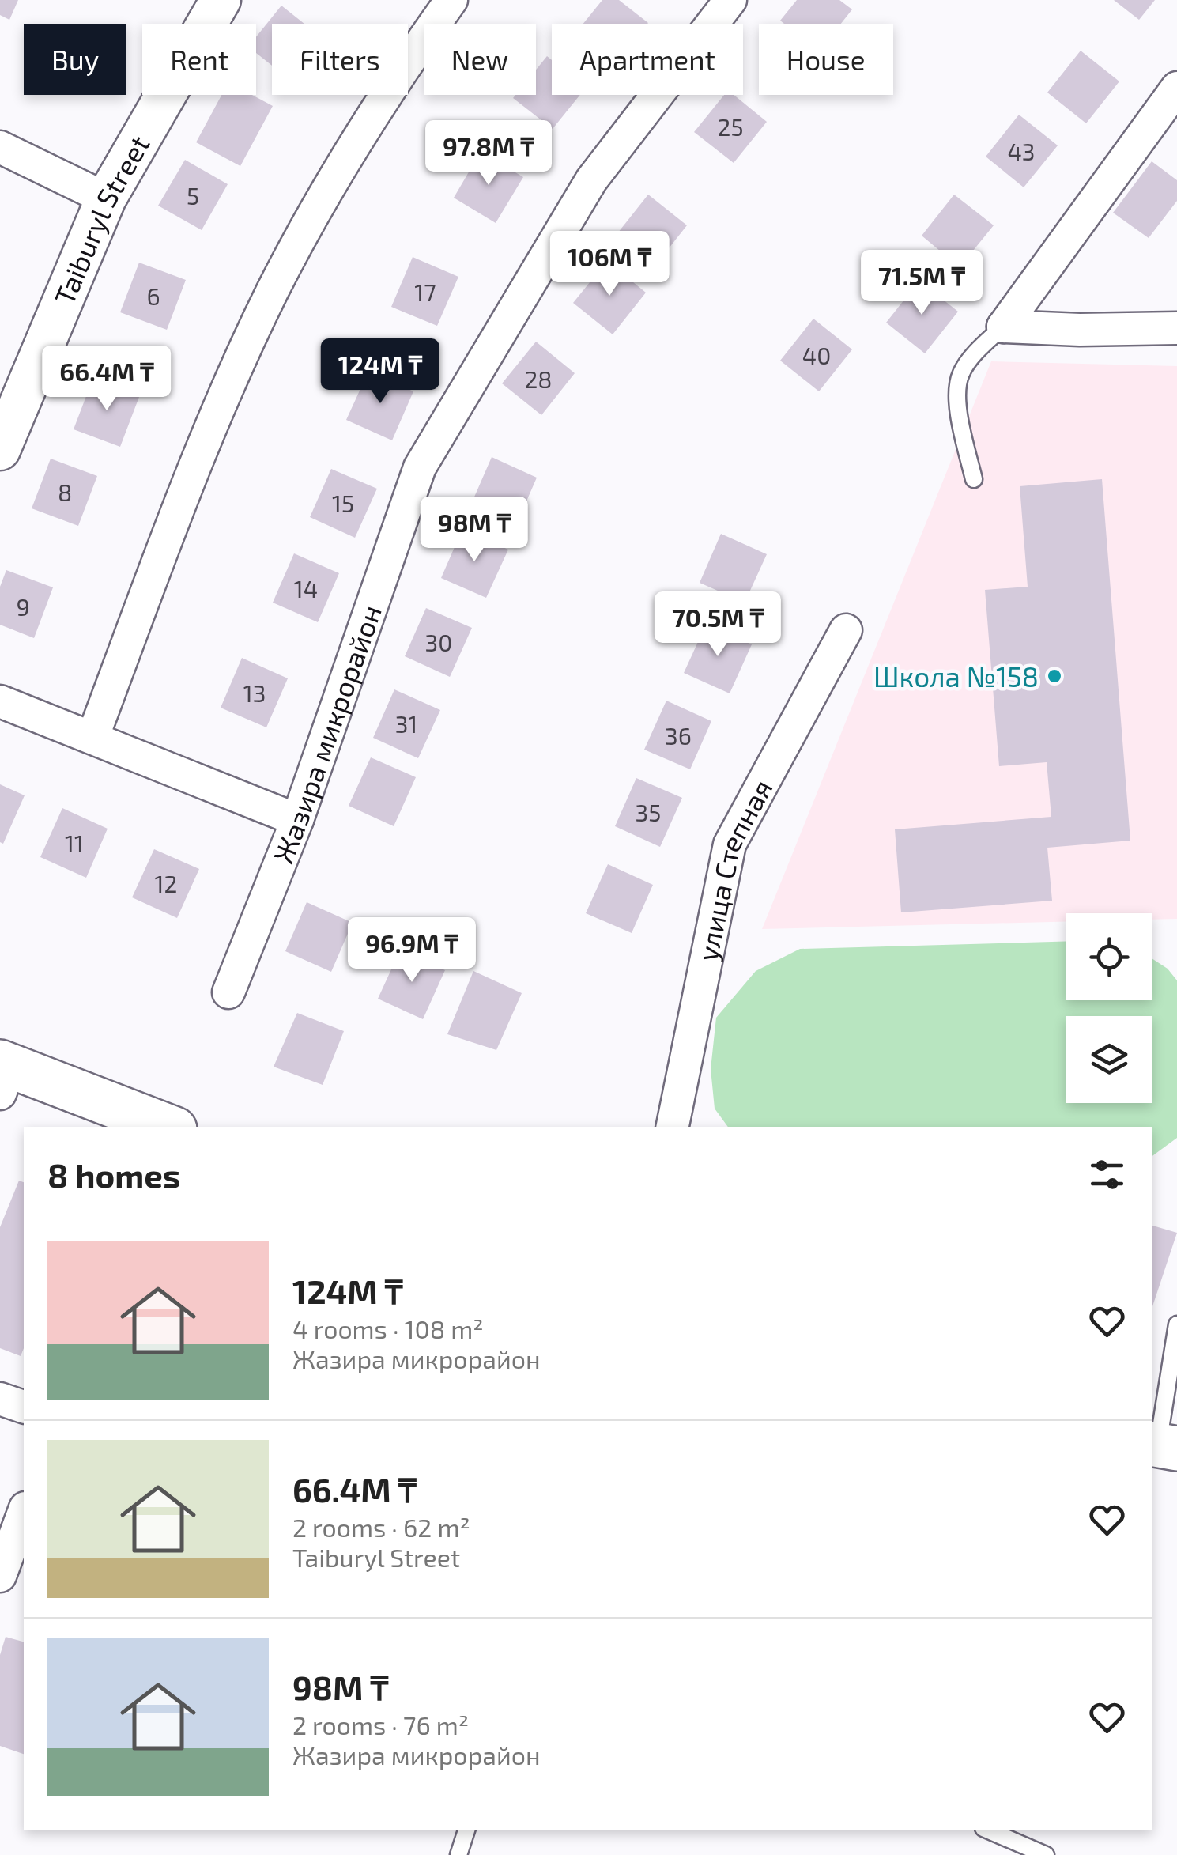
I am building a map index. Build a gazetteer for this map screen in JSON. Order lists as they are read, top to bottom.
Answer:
{
  "streets": {
    "street": ["Taiburyl Street", "Жазира микрорайон", "улица Степная"]
  },
  "places": ["Школа №158"],
  "house_numbers": [
    "25",
    "43",
    "5",
    "17",
    "6",
    "40",
    "28",
    "8",
    "15",
    "14",
    "9",
    "30",
    "13",
    "31",
    "36",
    "35",
    "11",
    "12"
  ],
  "page": {
    "chip": [
      "Buy",
      "Rent",
      "Filters",
      "New",
      "Apartment",
      "House"
    ],
    "price": [
      "97.8M ₸",
      "106M ₸",
      "71.5M ₸",
      "124M ₸",
      "66.4M ₸",
      "98M ₸",
      "70.5M ₸",
      "96.9M ₸"
    ],
    "heading": "8 homes",
    "list": [
      {
        "name": "124M ₸",
        "note": "4 rooms · 108 m² · Жазира микрорайон"
      },
      {
        "name": "66.4M ₸",
        "note": "2 rooms · 62 m² · Taiburyl Street"
      },
      {
        "name": "98M ₸",
        "note": "2 rooms · 76 m² · Жазира микрорайон"
      }
    ]
  }
}
